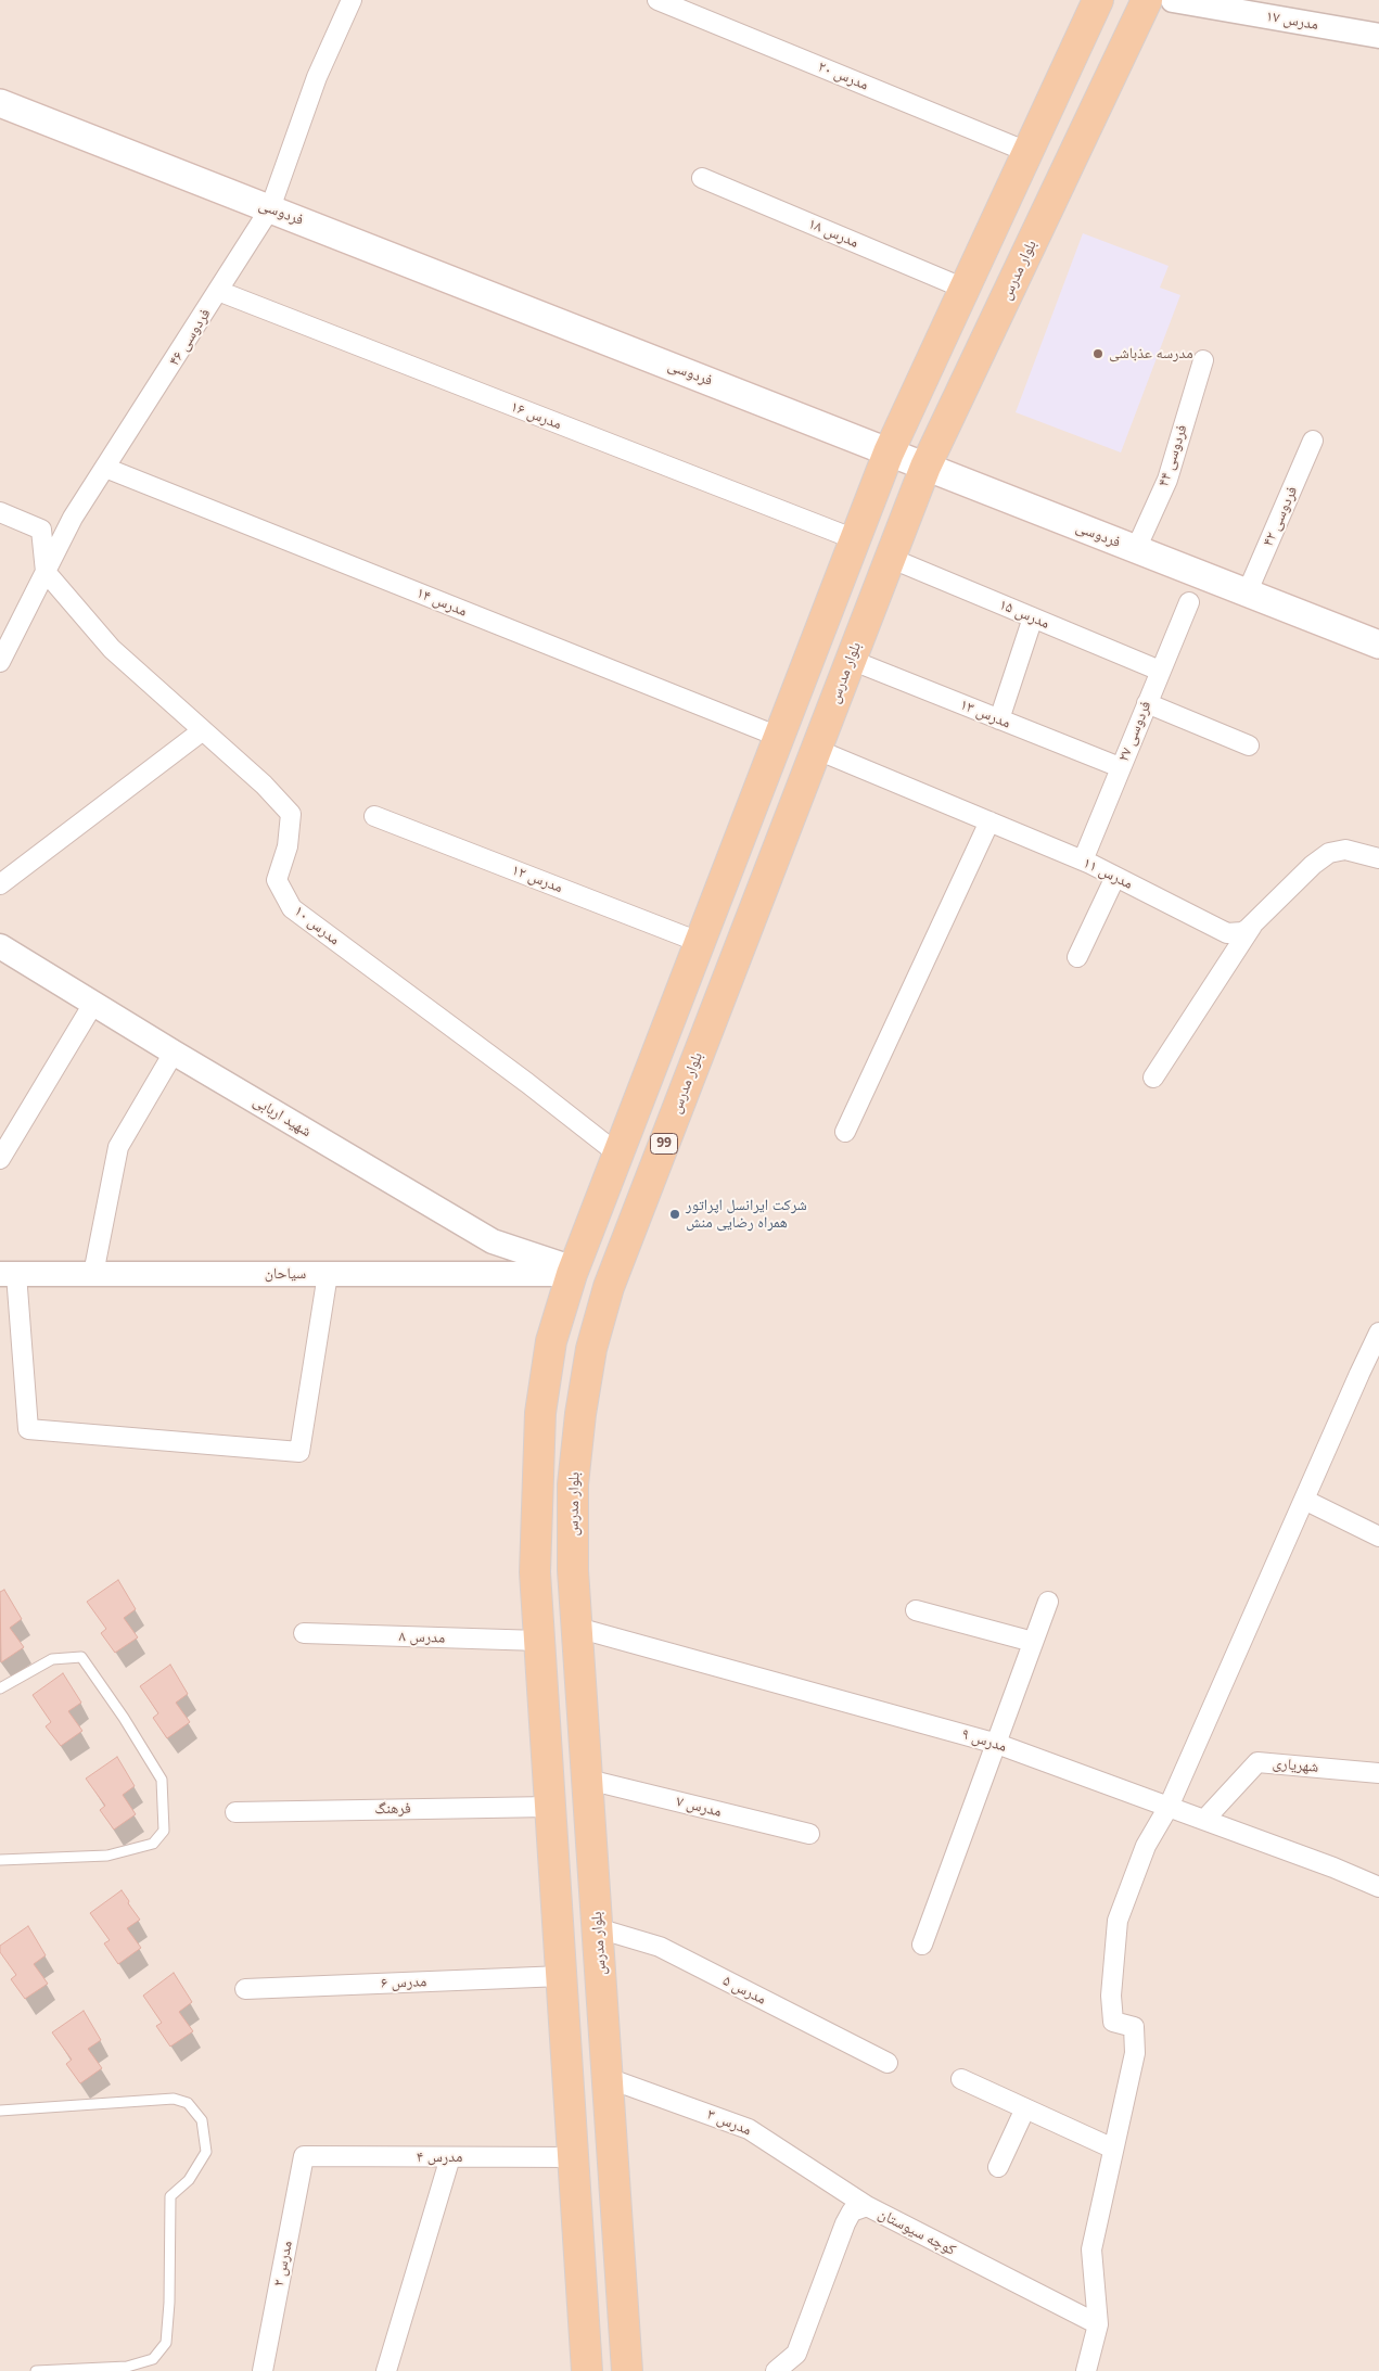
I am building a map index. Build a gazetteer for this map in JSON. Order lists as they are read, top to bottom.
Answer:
{
  "streets": {
    "main road": ["فردوسی", "بلوار مدرس", "99"],
    "street": [
      "مدرس ۱۷",
      "مدرس ۲۰",
      "مدرس ۱۸",
      "فردوسی ۴۶",
      "مدرس ۱۶",
      "فردوسی ۴۴",
      "فردوسی ۴۲",
      "مدرس ۱۴",
      "مدرس ۱۵",
      "مدرس ۱۳",
      "فردوسی ۲۷",
      "مدرس ۱۱",
      "مدرس ۱۲",
      "مدرس ۱۰",
      "شهید اربابی",
      "سیاحان",
      "مدرس ۸",
      "مدرس ۹",
      "شهریاری",
      "مدرس ۷",
      "فرهنگ",
      "مدرس ۶",
      "مدرس ۵",
      "مدرس ۳",
      "مدرس ۴",
      "کوچه سیوستان",
      "مدرس ۲"
    ]
  },
  "crossings": [
    ["فردوسی", "بلوار مدرس"],
    ["فردوسی", "فردوسی ۴۶"],
    ["فردوسی", "فردوسی ۴۴"],
    ["فردوسی", "فردوسی ۴۲"],
    ["بلوار مدرس", "مدرس ۱۵"],
    ["بلوار مدرس", "مدرس ۱۳"],
    ["بلوار مدرس", "مدرس ۱۱"],
    ["بلوار مدرس", "مدرس ۹"],
    ["بلوار مدرس", "مدرس ۷"],
    ["بلوار مدرس", "مدرس ۵"],
    ["بلوار مدرس", "مدرس ۳"],
    ["فردوسی ۴۶", "مدرس ۱۶"],
    ["فردوسی ۴۶", "مدرس ۱۴"],
    ["فردوسی ۴۶", "مدرس ۱۰"],
    ["مدرس ۱۵", "فردوسی ۲۷"],
    ["مدرس ۱۳", "فردوسی ۲۷"],
    ["فردوسی ۲۷", "مدرس ۱۱"],
    ["شهید اربابی", "سیاحان"],
    ["مدرس ۹", "شهریاری"],
    ["مدرس ۳", "کوچه سیوستان"],
    ["مدرس ۴", "مدرس ۲"]
  ],
  "places": ["مدرسه عذباشی", "شرکت ایرانسل اپراتور همراه رضایی منش"]
}
